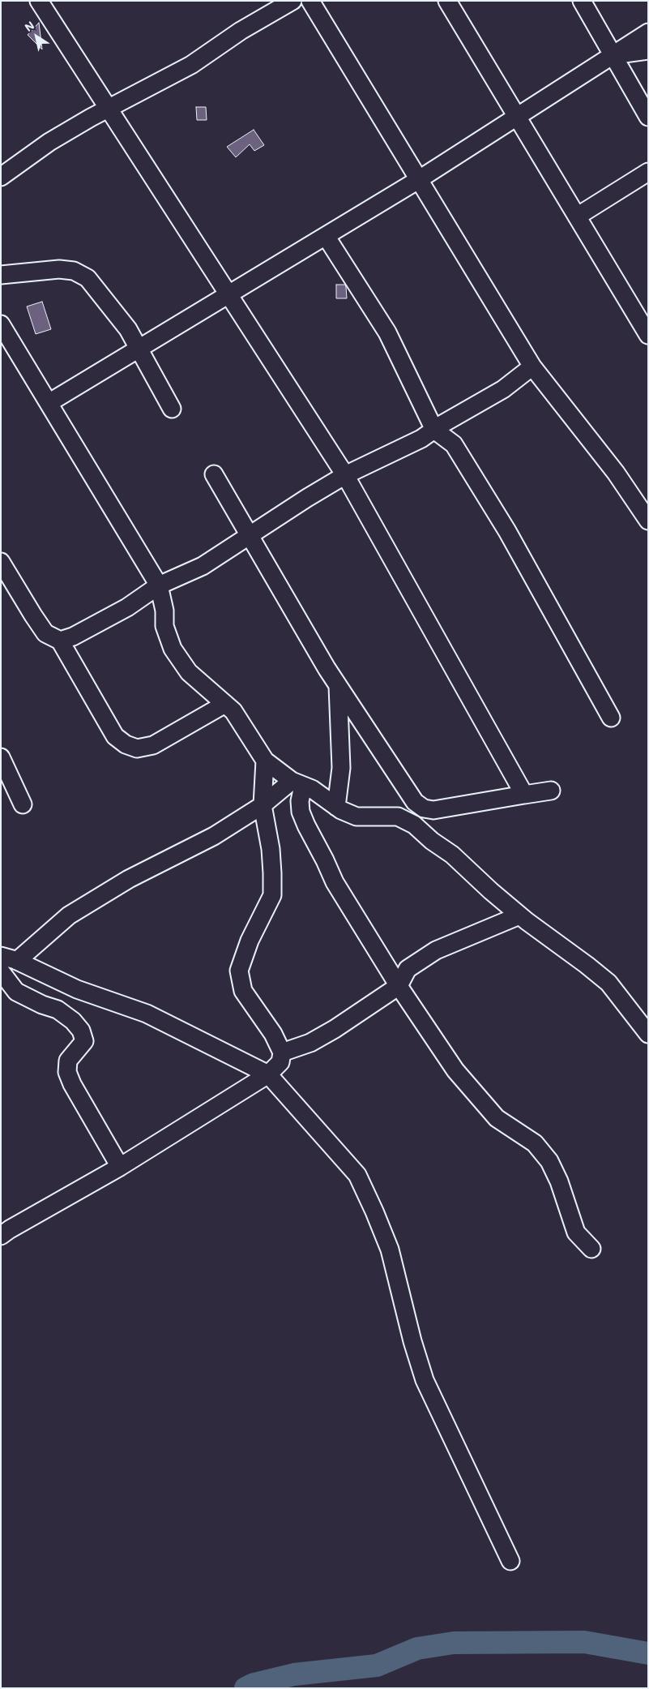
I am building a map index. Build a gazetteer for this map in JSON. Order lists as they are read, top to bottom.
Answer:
{
  "north": "top left"
}
